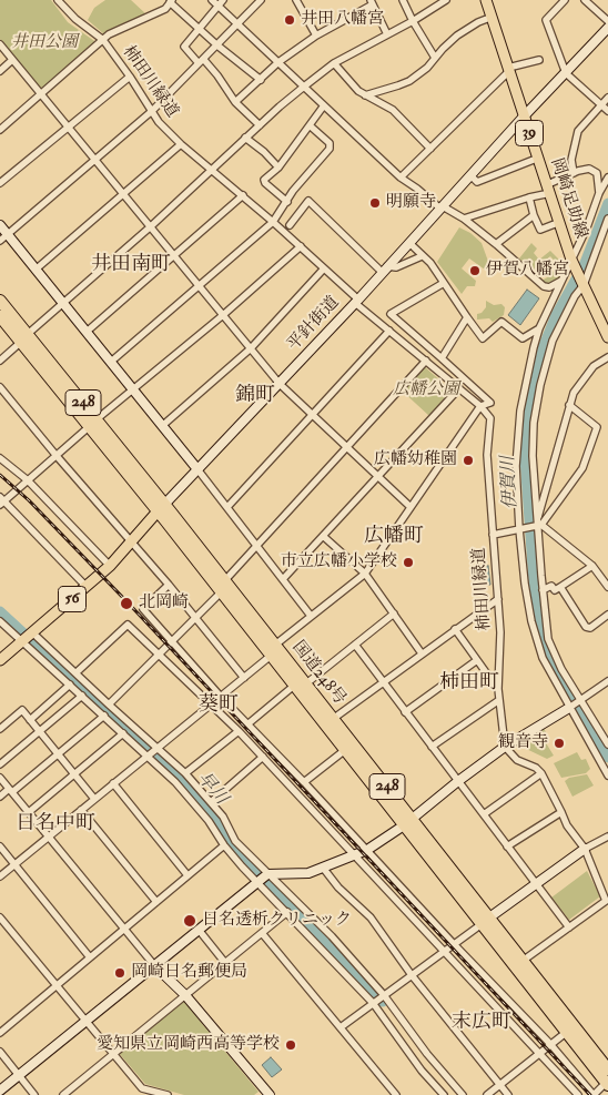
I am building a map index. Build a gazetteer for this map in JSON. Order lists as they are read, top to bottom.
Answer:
{
  "streets": {
    "highway": ["248", "国道248号"],
    "main road": [
      "39",
      "岡崎足助線",
      "平針街道",
      "56"
    ],
    "street": ["柿田川緑道"]
  },
  "crossings": [
    ["柿田川緑道", "平針街道"],
    ["39", "岡崎足助線"],
    ["岡崎足助線", "平針街道"],
    ["平針街道", "56"],
    ["平針街道", "国道248号"]
  ],
  "districts": [
    "井田南町",
    "錦町",
    "広幡町",
    "柿田町",
    "葵町",
    "日名中町",
    "末広町"
  ],
  "water": ["伊賀川", "早川"],
  "parks": ["井田公園", "広幡公園"],
  "places": [
    "井田八幡宮",
    "明願寺",
    "伊賀八幡宮",
    "広幡幼稚園",
    "市立広幡小学校",
    "北岡崎",
    "観音寺",
    "日名透析クリニック",
    "岡崎日名郵便局",
    "愛知県立岡崎西高等学校"
  ]
}
